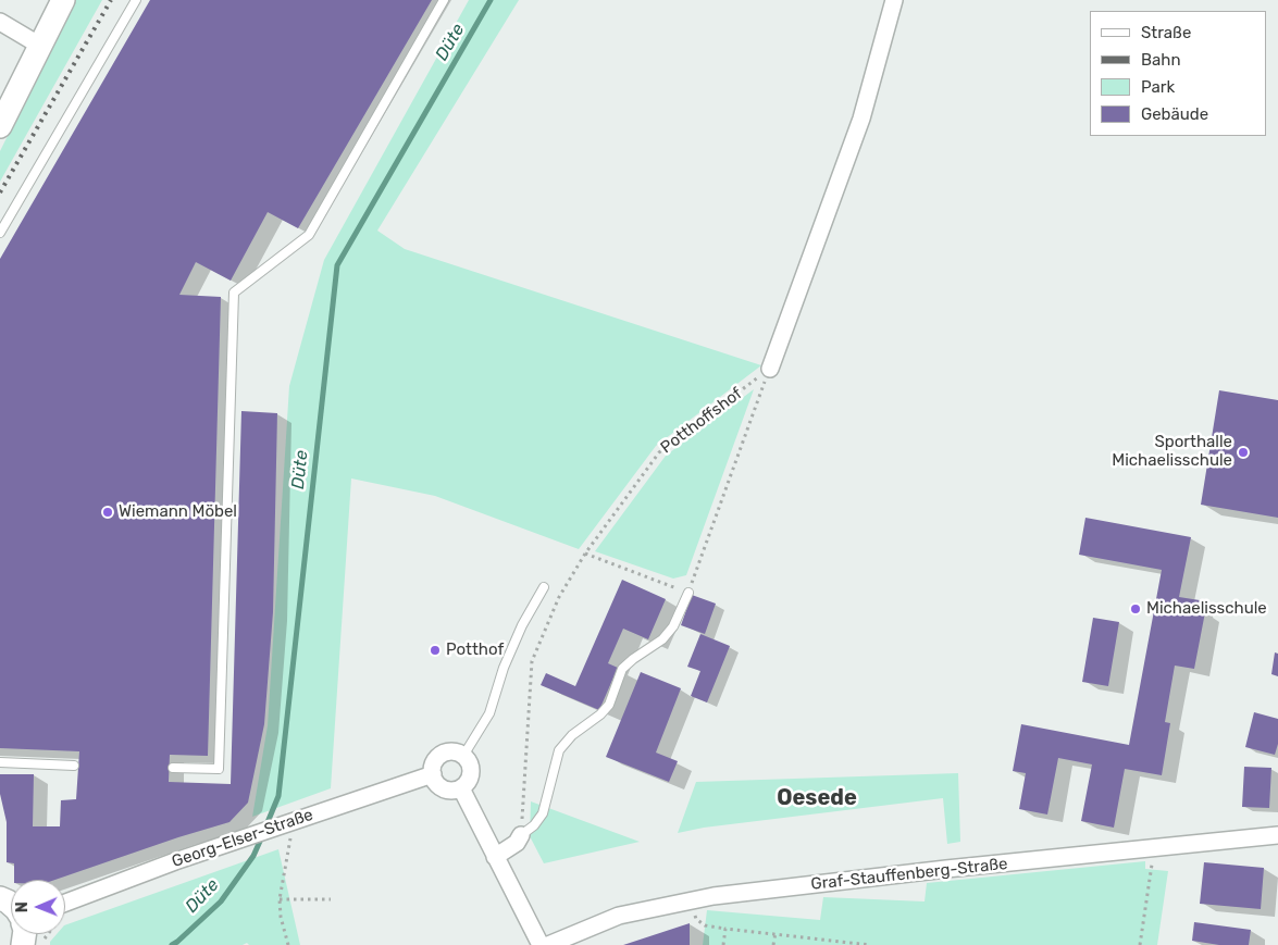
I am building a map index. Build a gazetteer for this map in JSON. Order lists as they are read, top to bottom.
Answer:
{
  "streets": {
    "street": ["Georg-Elser-Straße", "Graf-Stauffenberg-Straße"],
    "path": ["Potthoffshof"]
  },
  "districts": ["Oesede"],
  "water": ["Düte"],
  "places": [
    "Sporthalle Michaelisschule",
    "Wiemann Möbel",
    "Michaelisschule",
    "Potthof"
  ],
  "legend": [
    "Straße",
    "Bahn",
    "Park",
    "Gebäude"
  ],
  "north": "left"
}
